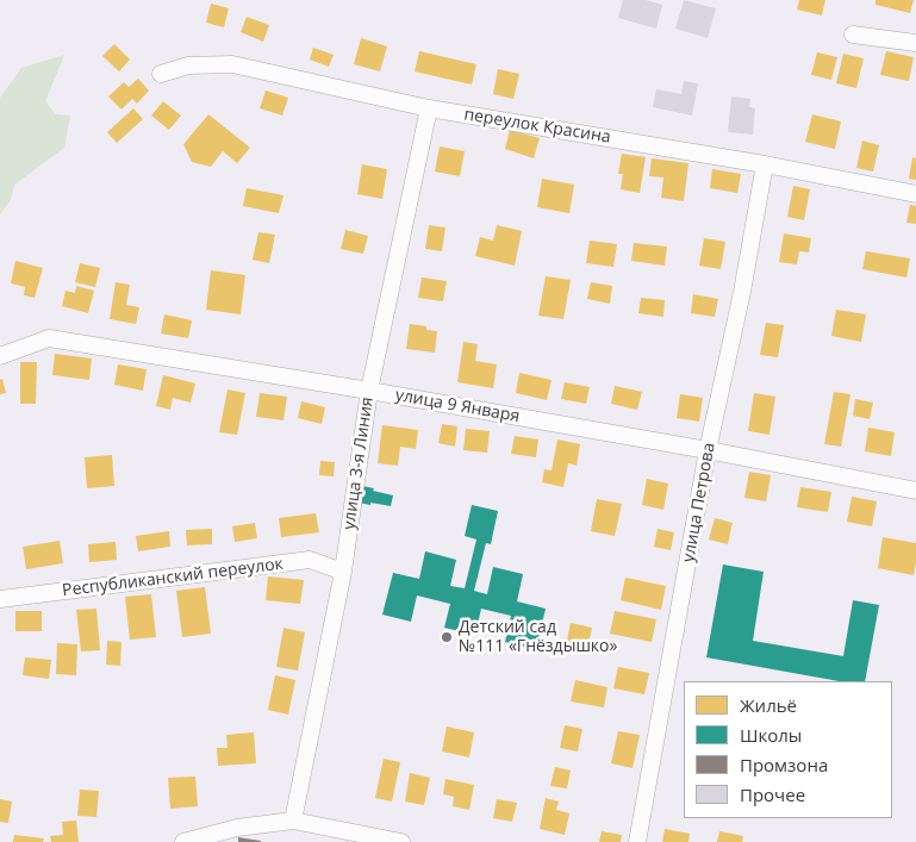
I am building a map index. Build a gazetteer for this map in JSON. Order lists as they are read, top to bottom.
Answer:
{
  "streets": {
    "street": [
      "переулок Красина",
      "улица 9 Января",
      "улица 3-я Линия",
      "улица Петрова",
      "Республиканский переулок"
    ]
  },
  "crossings": [
    ["переулок Красина", "улица 3-я Линия"],
    ["переулок Красина", "улица Петрова"],
    ["улица 9 Января", "улица 3-я Линия"],
    ["улица 9 Января", "улица Петрова"],
    ["улица 3-я Линия", "Республиканский переулок"]
  ],
  "places": ["Детский сад №111 «Гнёздышко»"],
  "legend": [
    "Жильё",
    "Школы",
    "Промзона",
    "Прочее"
  ]
}
